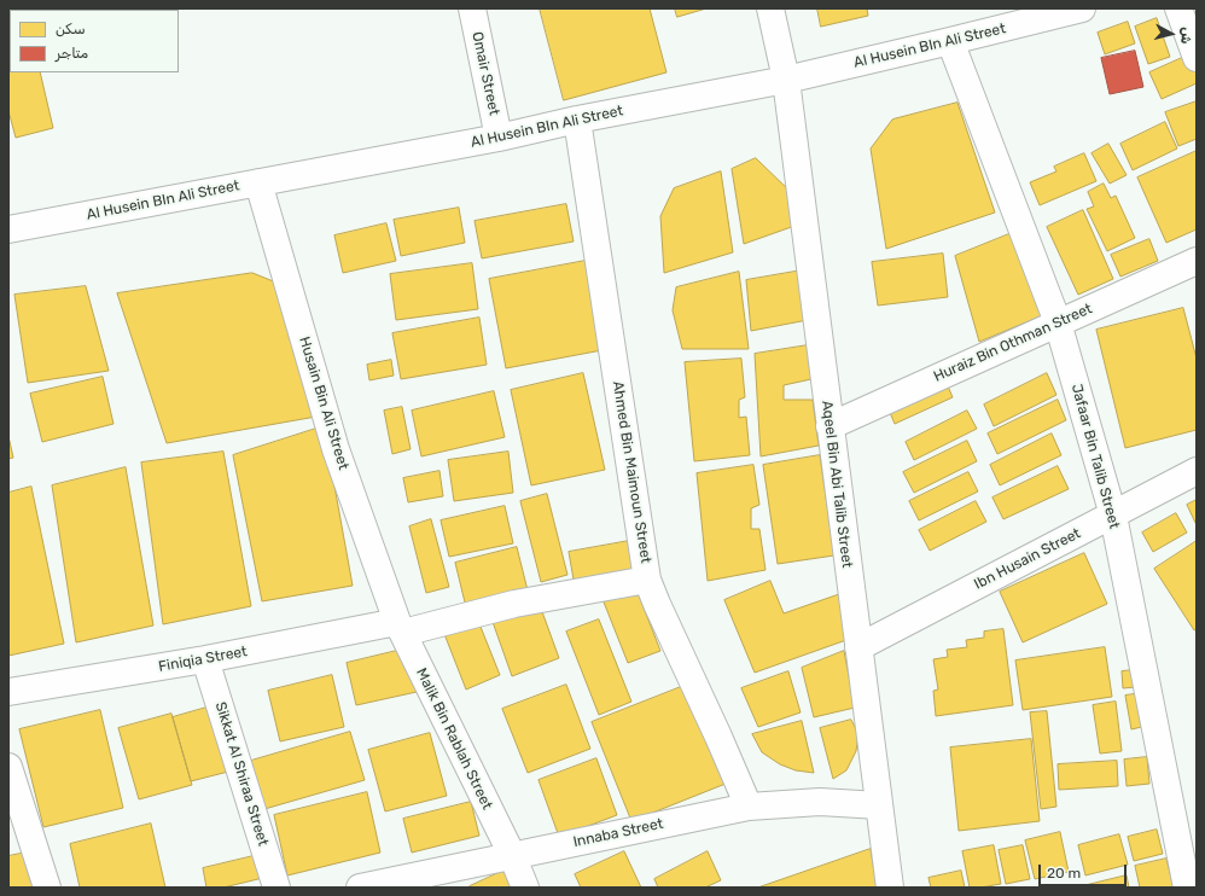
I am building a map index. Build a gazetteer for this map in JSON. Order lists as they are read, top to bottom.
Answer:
{
  "streets": {
    "street": [
      "Al Husein BIn Ali Street",
      "Omair Street",
      "Huraiz Bin Othman Street",
      "Husain Bin Ali Street",
      "Jafaar Bin Talib Street",
      "Ahmed Bin Maimoun Street",
      "Aqeel Bin Abi Talib Street",
      "Ibn Husain Street",
      "Finiqia Street",
      "Malik Bin Rablah Street",
      "Sikkat Al Shiraa Street",
      "Innaba Street"
    ]
  },
  "crossings": [
    ["Al Husein BIn Ali Street", "Omair Street"],
    ["Al Husein BIn Ali Street", "Husain Bin Ali Street"],
    ["Al Husein BIn Ali Street", "Jafaar Bin Talib Street"],
    ["Al Husein BIn Ali Street", "Ahmed Bin Maimoun Street"],
    ["Al Husein BIn Ali Street", "Aqeel Bin Abi Talib Street"],
    ["Huraiz Bin Othman Street", "Jafaar Bin Talib Street"],
    ["Huraiz Bin Othman Street", "Aqeel Bin Abi Talib Street"],
    ["Husain Bin Ali Street", "Finiqia Street"],
    ["Husain Bin Ali Street", "Malik Bin Rablah Street"],
    ["Jafaar Bin Talib Street", "Ibn Husain Street"],
    ["Ahmed Bin Maimoun Street", "Finiqia Street"],
    ["Ahmed Bin Maimoun Street", "Innaba Street"],
    ["Aqeel Bin Abi Talib Street", "Ibn Husain Street"],
    ["Aqeel Bin Abi Talib Street", "Innaba Street"],
    ["Finiqia Street", "Malik Bin Rablah Street"],
    ["Finiqia Street", "Sikkat Al Shiraa Street"],
    ["Malik Bin Rablah Street", "Innaba Street"]
  ],
  "legend": ["سكن", "متاجر"],
  "scale_bar": "20 m",
  "north": "right"
}
